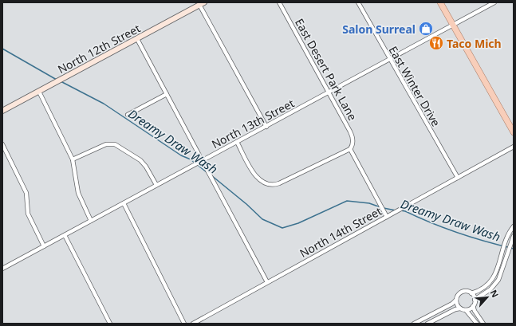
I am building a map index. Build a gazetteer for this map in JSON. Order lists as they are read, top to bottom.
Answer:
{
  "streets": {
    "street": [
      "North 12th Street",
      "East Desert Park Lane",
      "East Winter Drive",
      "North 13th Street",
      "North 14th Street"
    ]
  },
  "crossings": [
    ["East Desert Park Lane", "North 13th Street"],
    ["East Winter Drive", "North 13th Street"],
    ["East Winter Drive", "North 14th Street"]
  ],
  "water": ["Dreamy Draw Wash"],
  "places": {
    "shop": ["Salon Surreal"],
    "restaurant": ["Taco Mich"]
  },
  "north": "top right"
}
